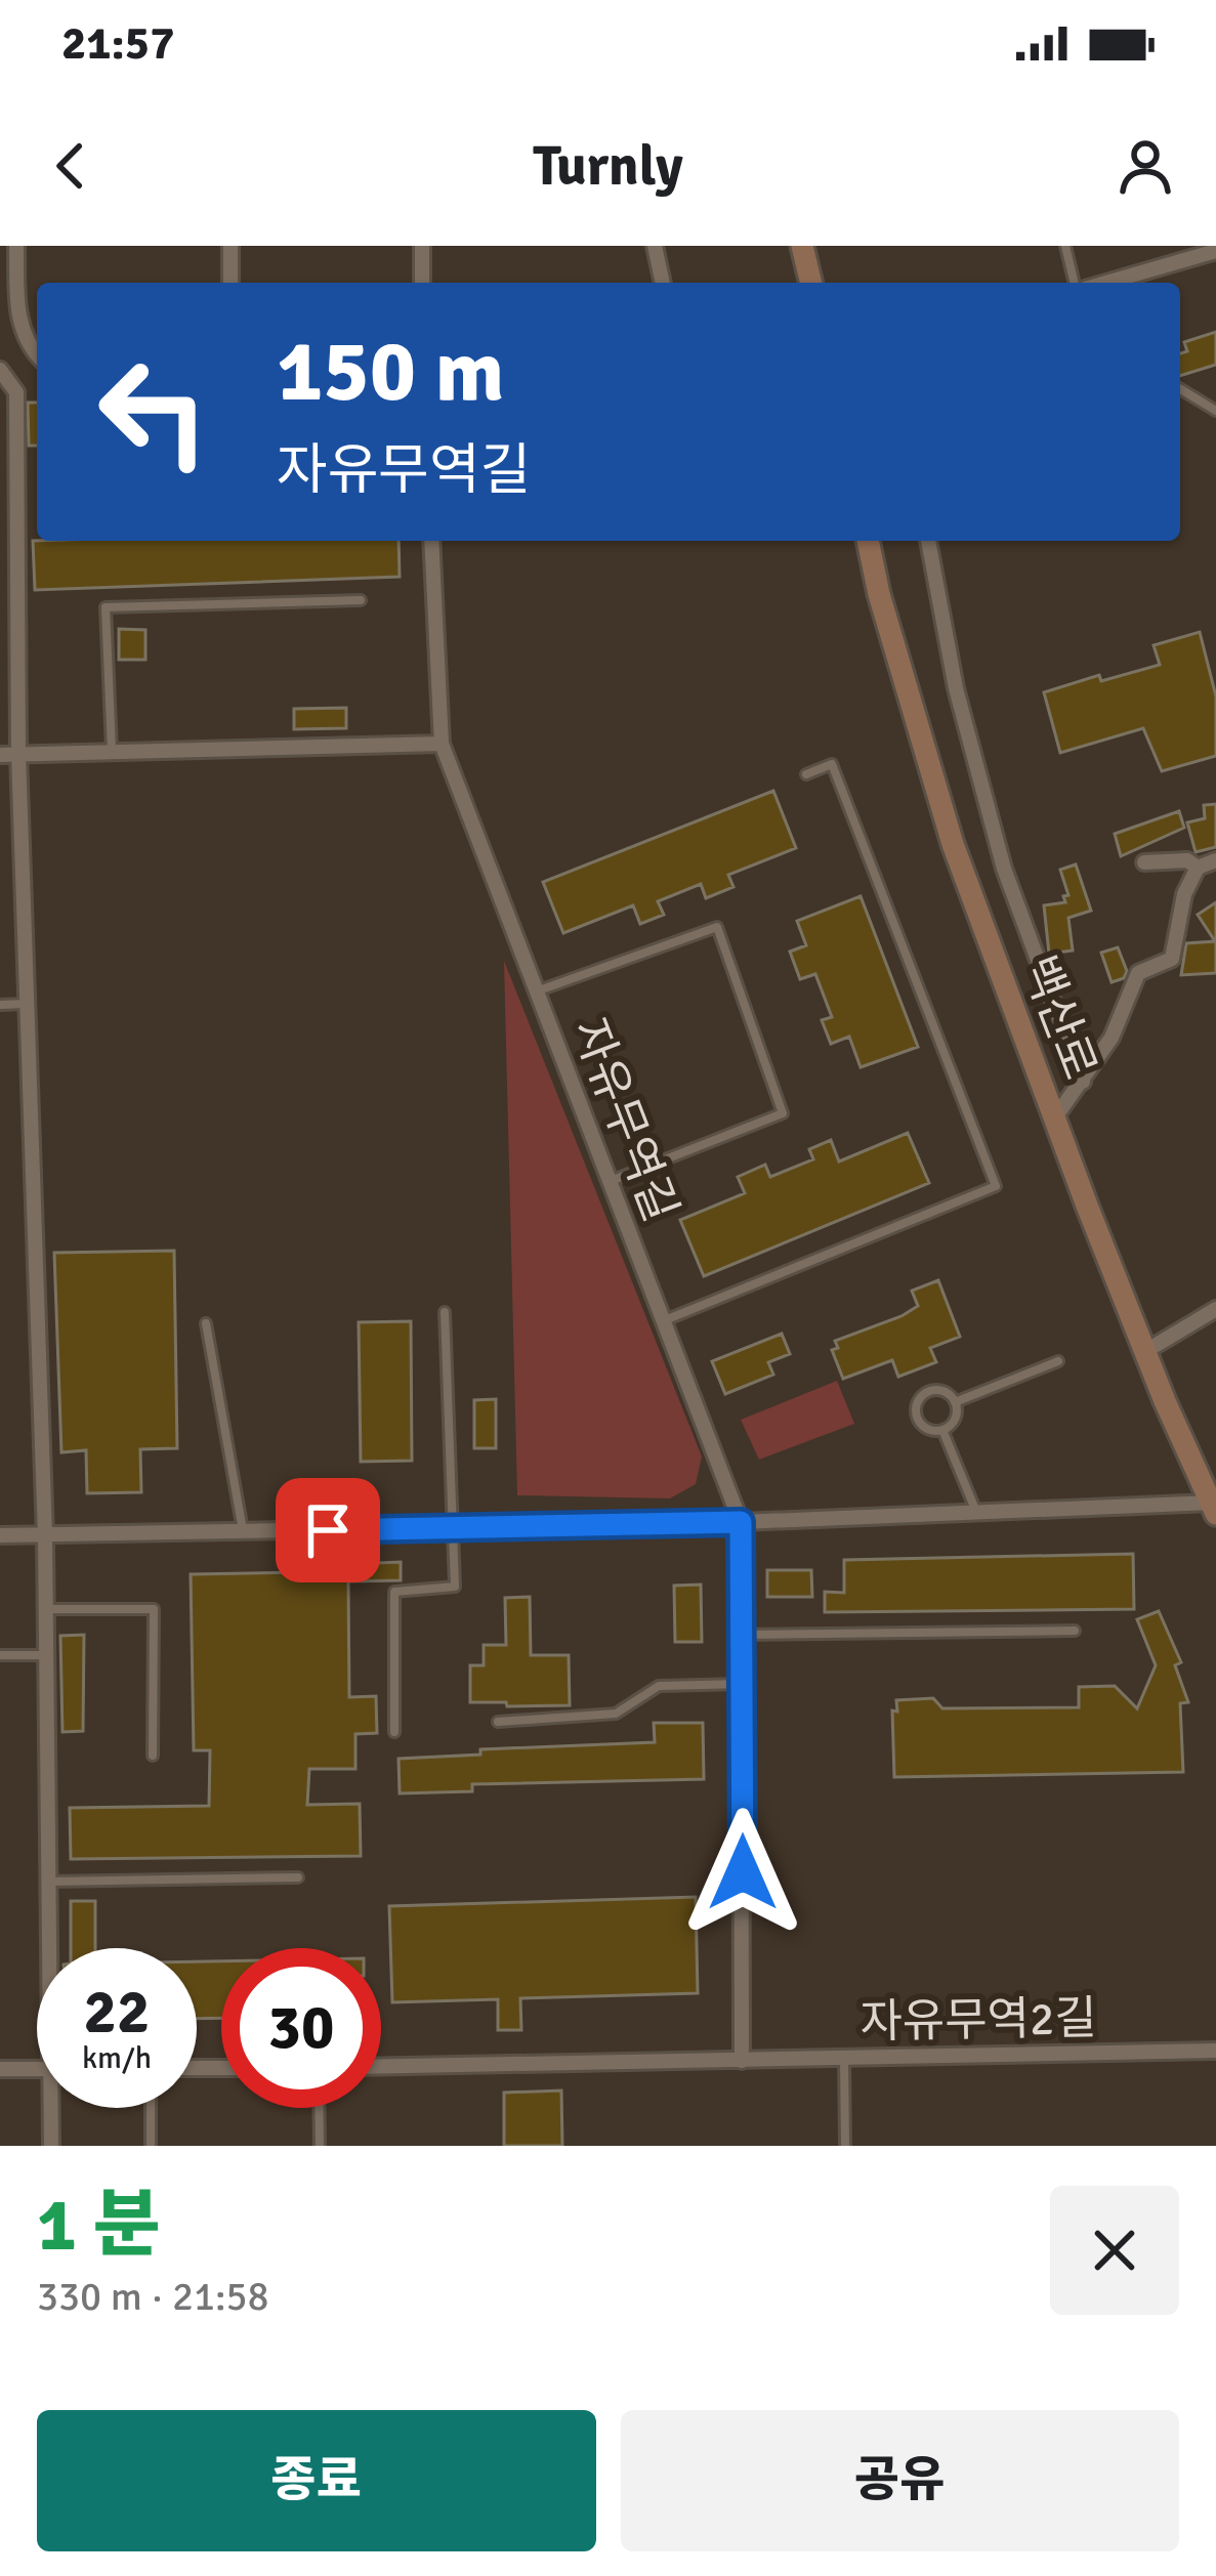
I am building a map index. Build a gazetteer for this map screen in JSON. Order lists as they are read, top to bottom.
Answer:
{
  "streets": {
    "main road": ["백산로"],
    "street": ["자유무역길", "자유무역2길"]
  },
  "page": {
    "status": "21:57",
    "header": "Turnly",
    "turn": ["150 m", "자유무역길"],
    "speed": "22 km/h",
    "limit": "30",
    "heading": ["1 분", "330 m · 21:58"],
    "buttons": ["종료", "공유"]
  }
}
